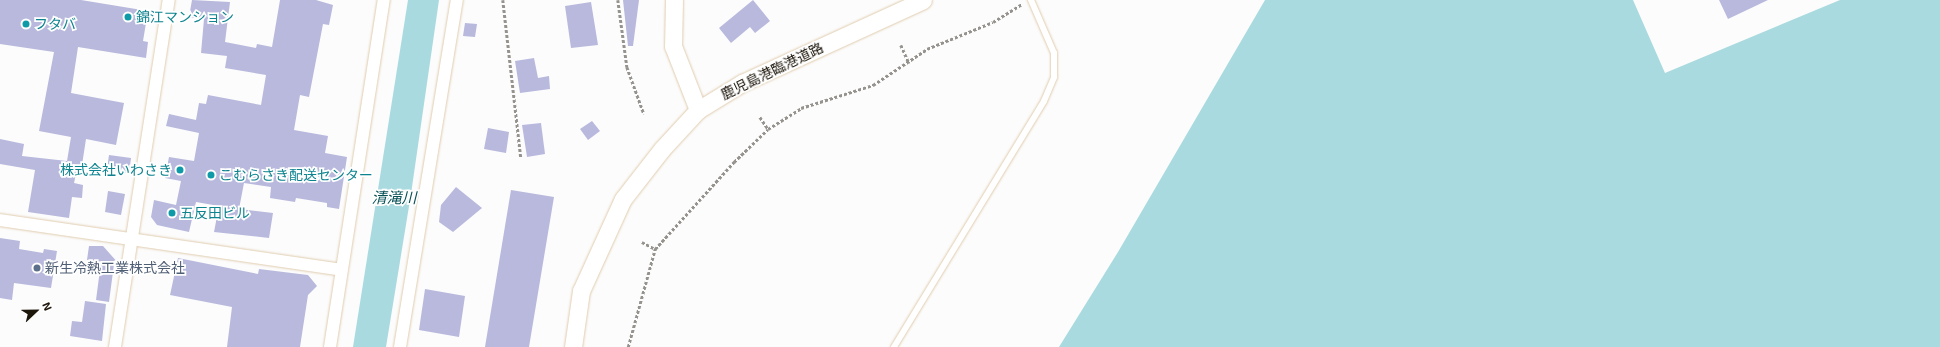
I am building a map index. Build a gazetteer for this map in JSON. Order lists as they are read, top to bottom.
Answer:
{
  "streets": {
    "street": ["鹿児島港臨港道路"]
  },
  "water": ["清滝川"],
  "places": [
    "錦江マンション",
    "フタバ",
    "株式会社いわさき",
    "こむらさき配送センター",
    "五反田ビル",
    "新生冷熱工業株式会社"
  ],
  "north": "right"
}
